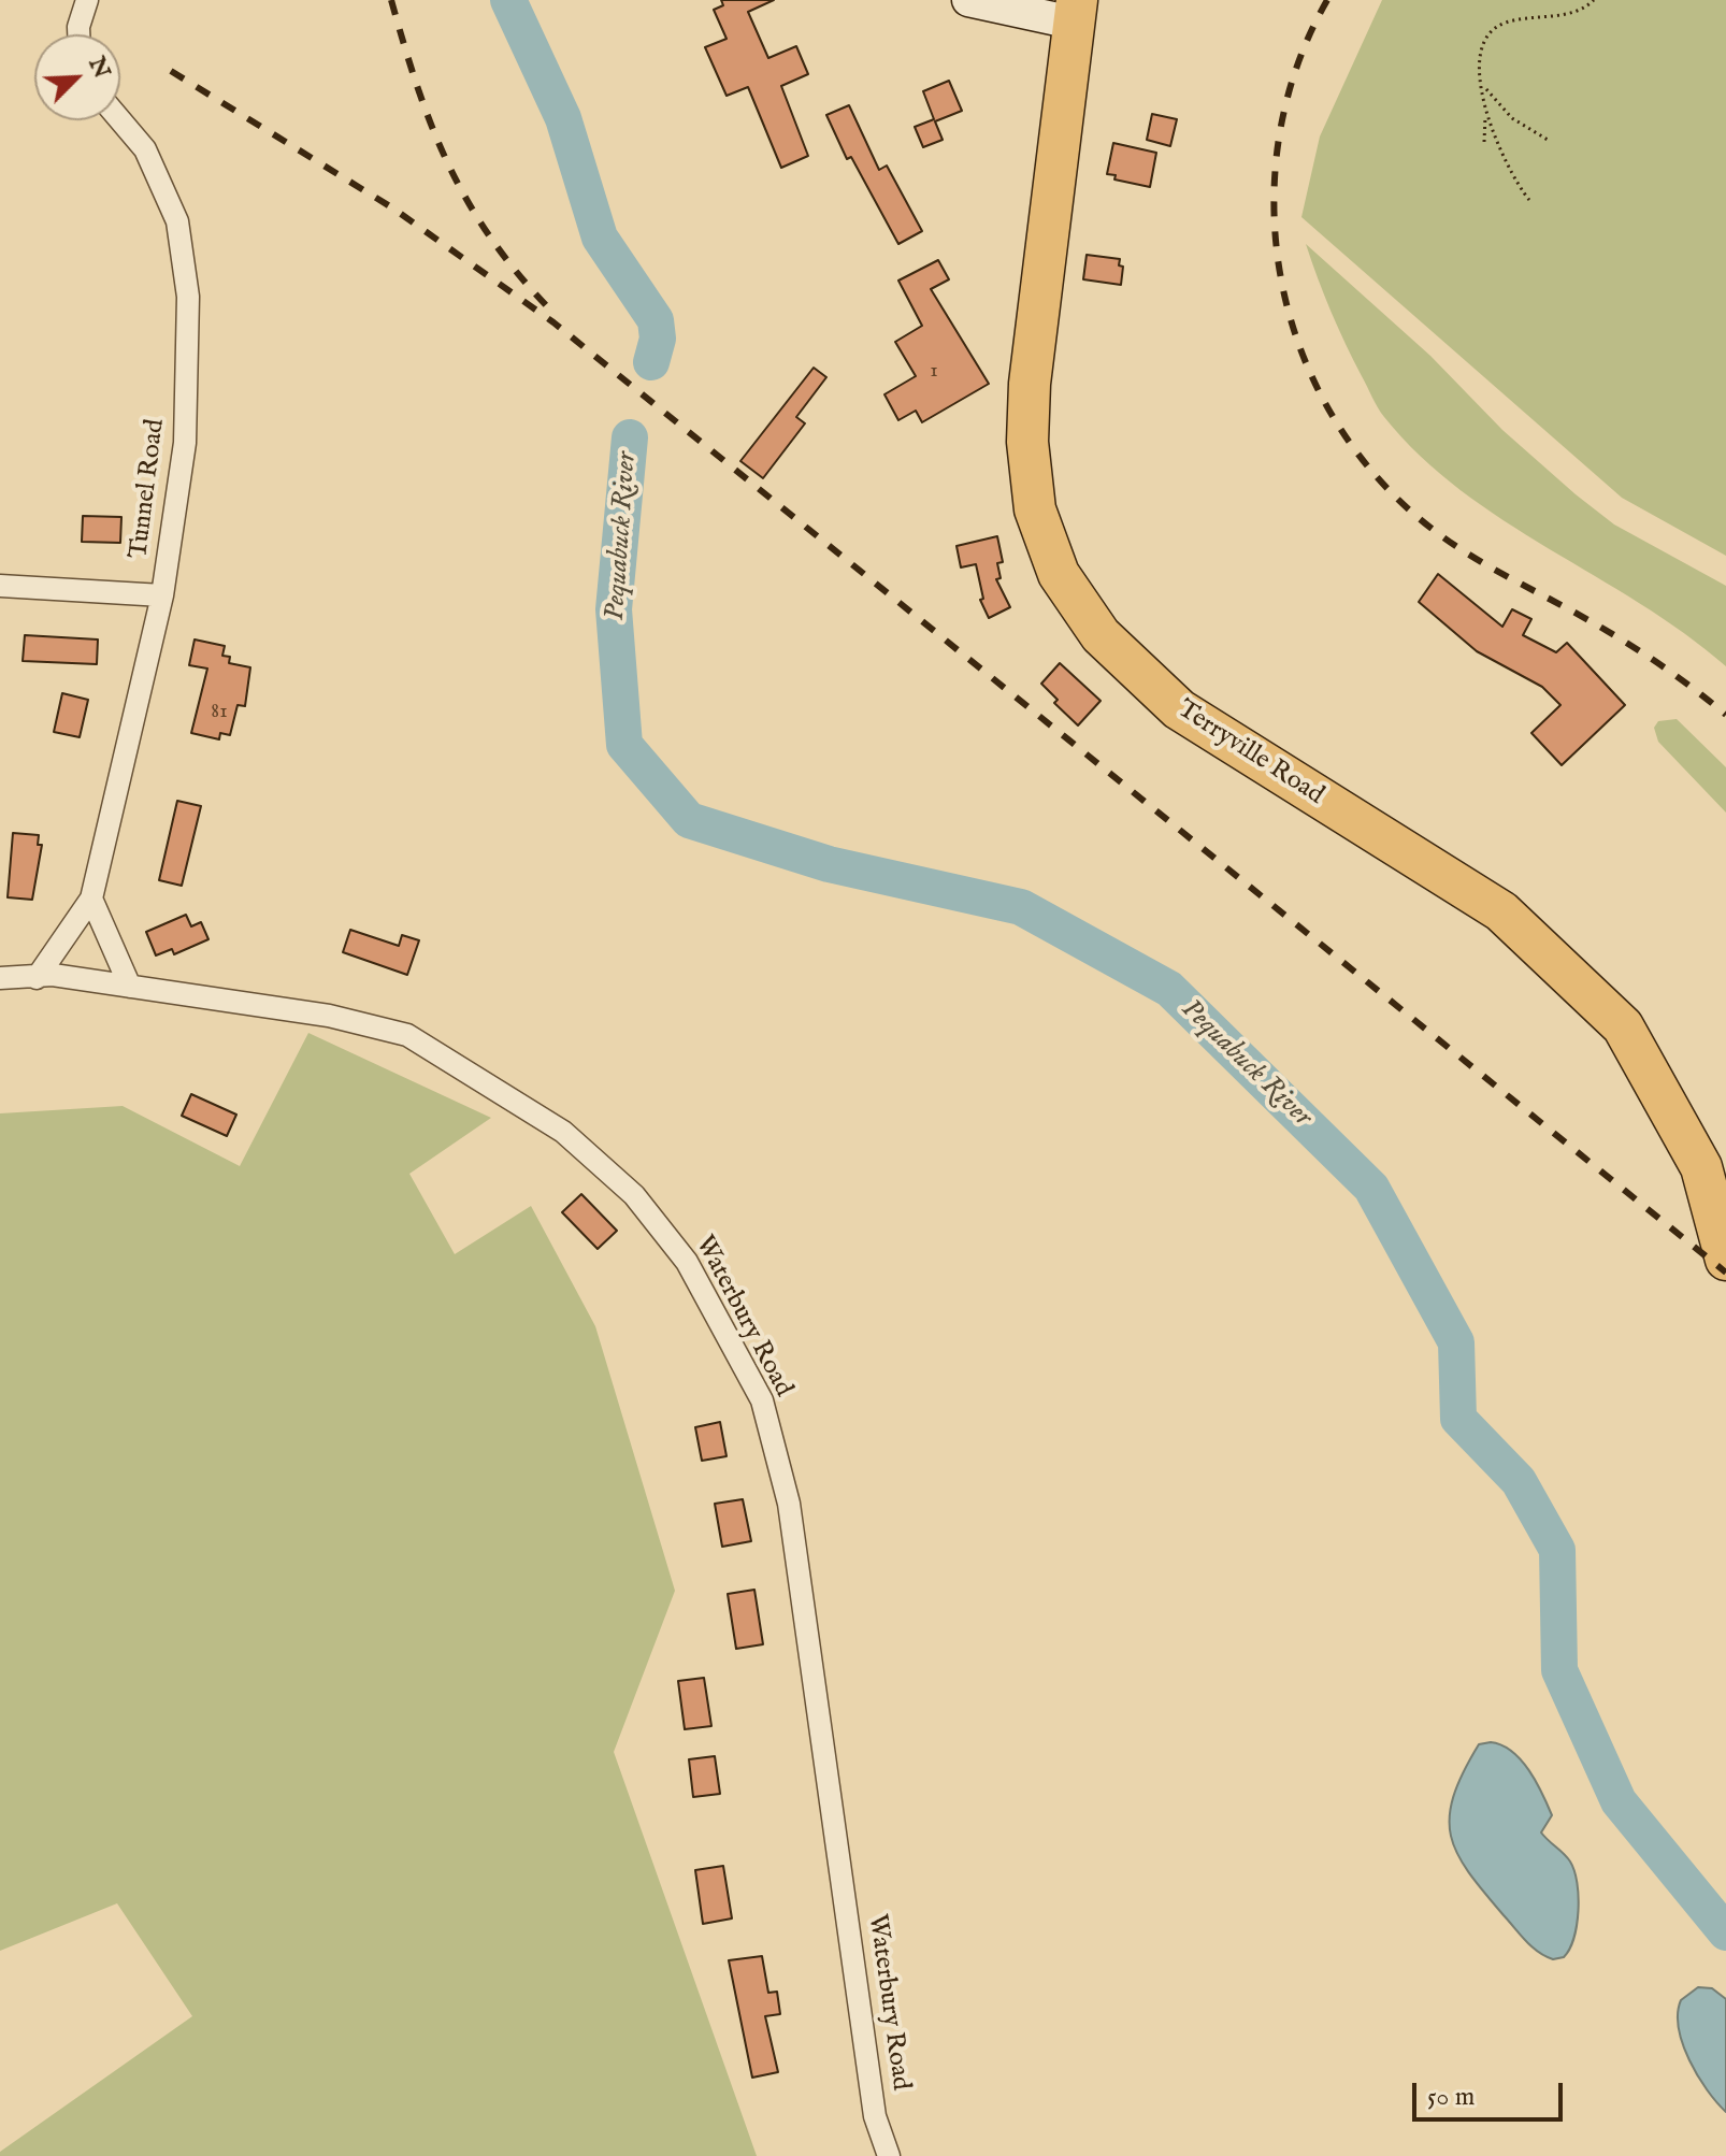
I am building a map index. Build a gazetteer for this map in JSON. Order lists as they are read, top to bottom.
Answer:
{
  "streets": {
    "highway": ["Terryville Road"],
    "street": ["Tunnel Road", "Waterbury Road"]
  },
  "crossings": [
    ["Tunnel Road", "Waterbury Road"]
  ],
  "water": ["Pequabuck River"],
  "house_numbers": ["1", "81"],
  "scale_bar": "50 m",
  "north": "top right"
}
